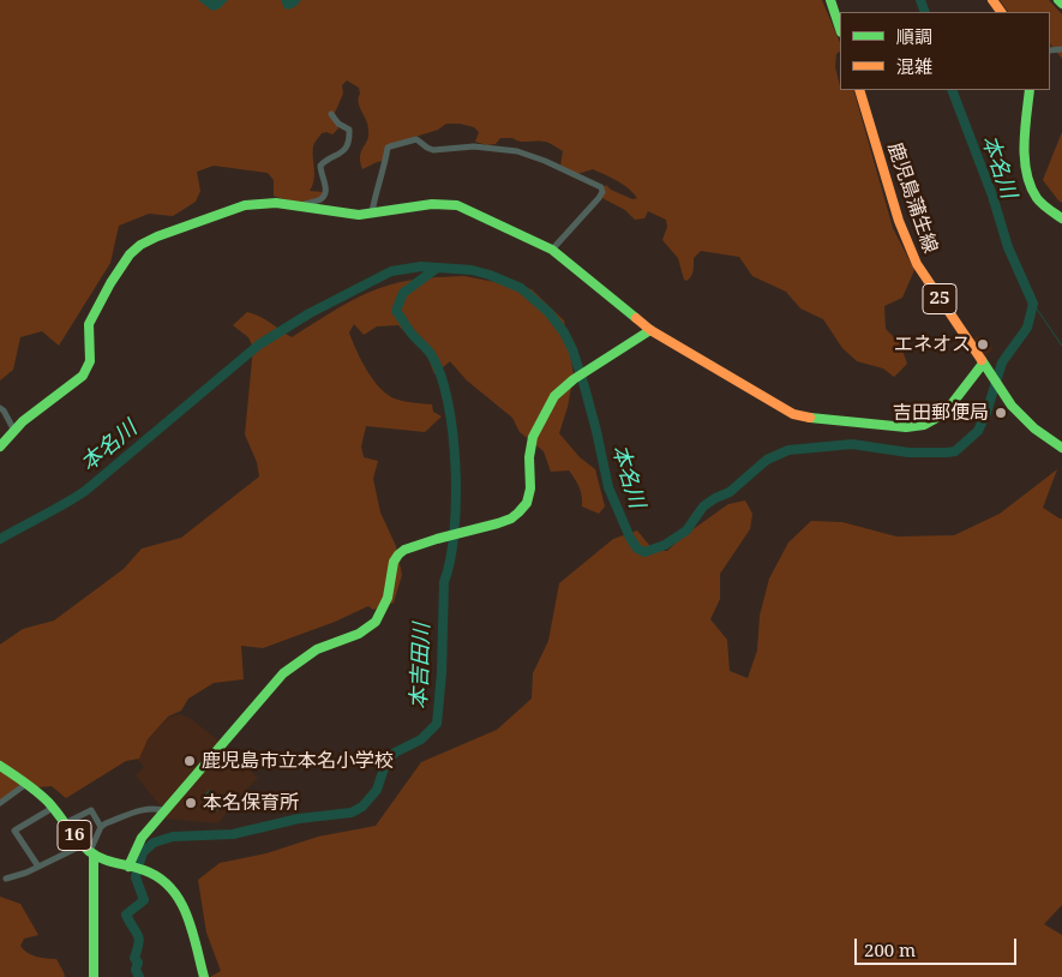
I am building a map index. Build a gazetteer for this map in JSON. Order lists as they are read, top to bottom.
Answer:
{
  "streets": {
    "main road": ["鹿児島蒲生線", "25", "16"]
  },
  "water": ["本名川", "本吉田川"],
  "places": [
    "エネオス",
    "吉田郵便局",
    "鹿児島市立本名小学校",
    "本名保育所"
  ],
  "legend": ["順調", "混雑"],
  "scale_bar": "200 m"
}
